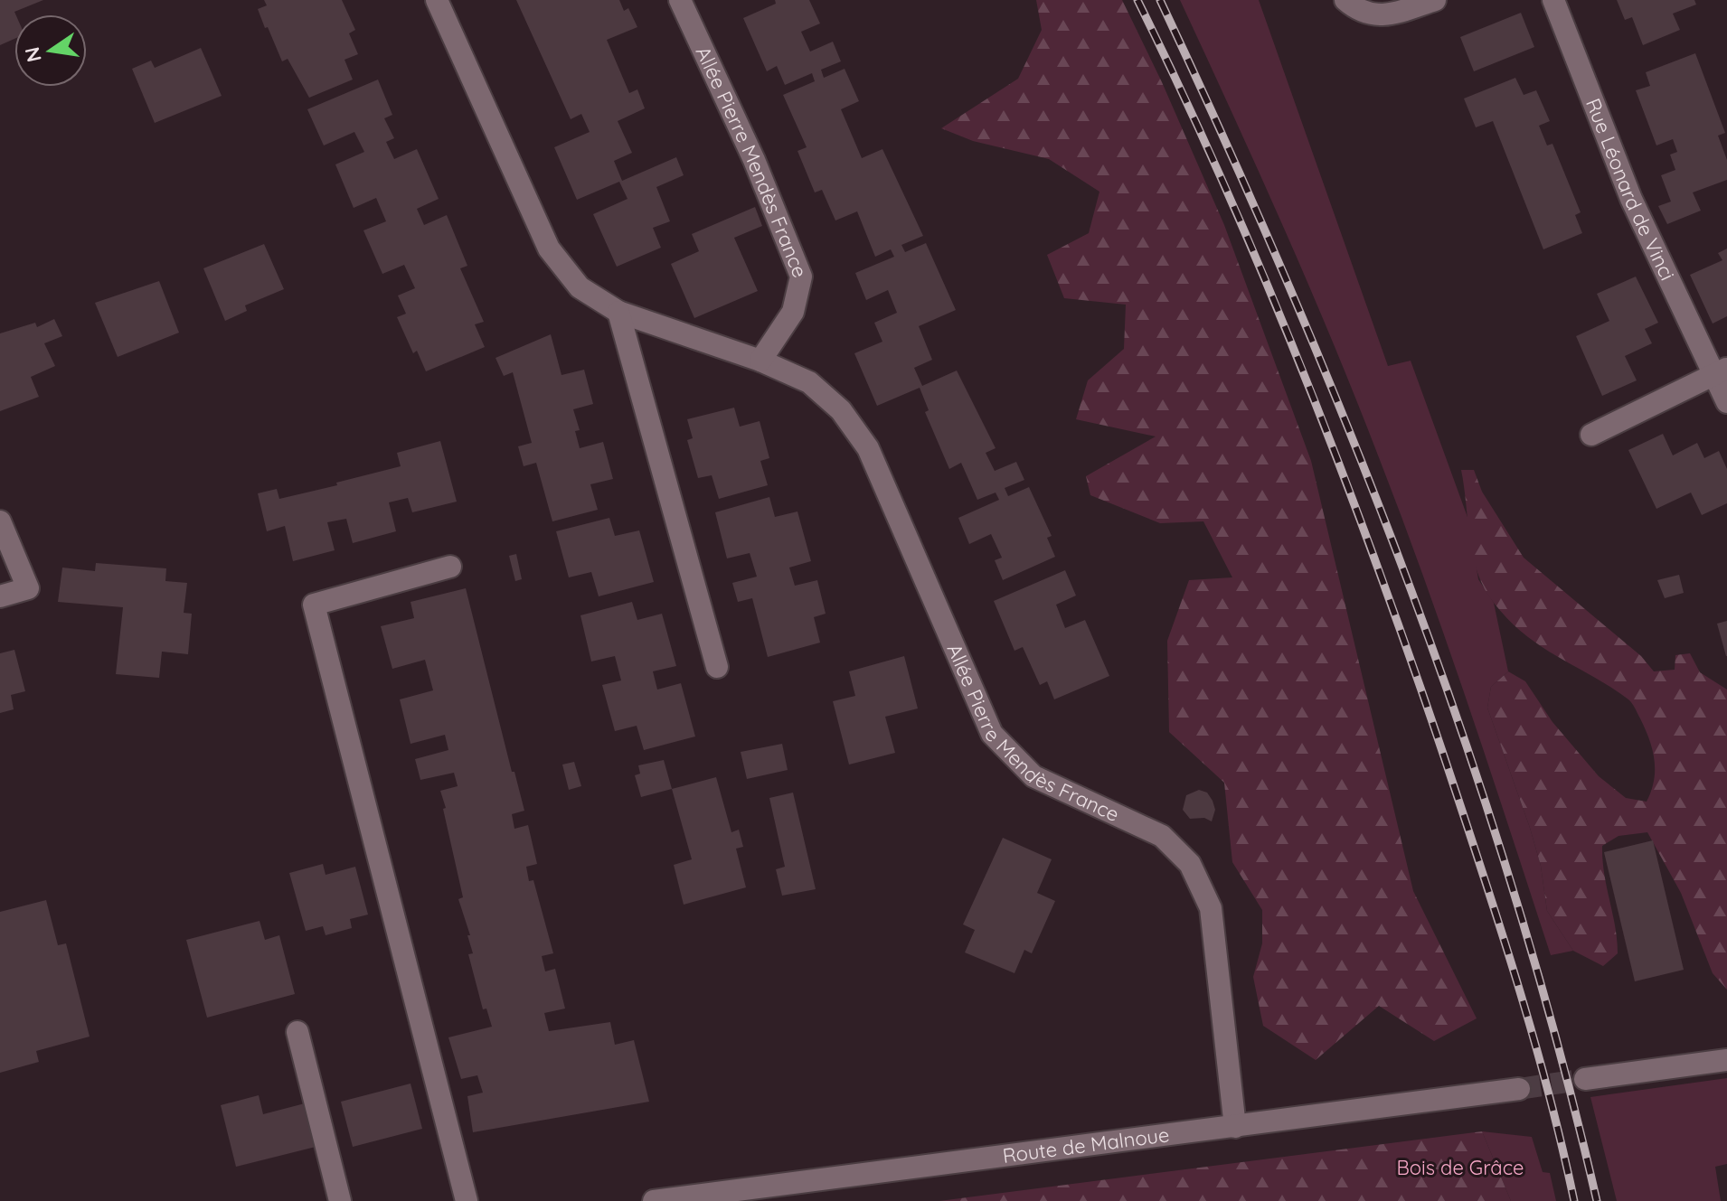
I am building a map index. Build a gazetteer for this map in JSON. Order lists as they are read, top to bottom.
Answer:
{
  "streets": {
    "street": ["Allée Pierre Mendès France", "Rue Léonard de Vinci", "Route de Malnoue"]
  },
  "crossings": [
    ["Allée Pierre Mendès France", "Route de Malnoue"]
  ],
  "parks": ["Bois de Grâce"],
  "north": "left"
}
